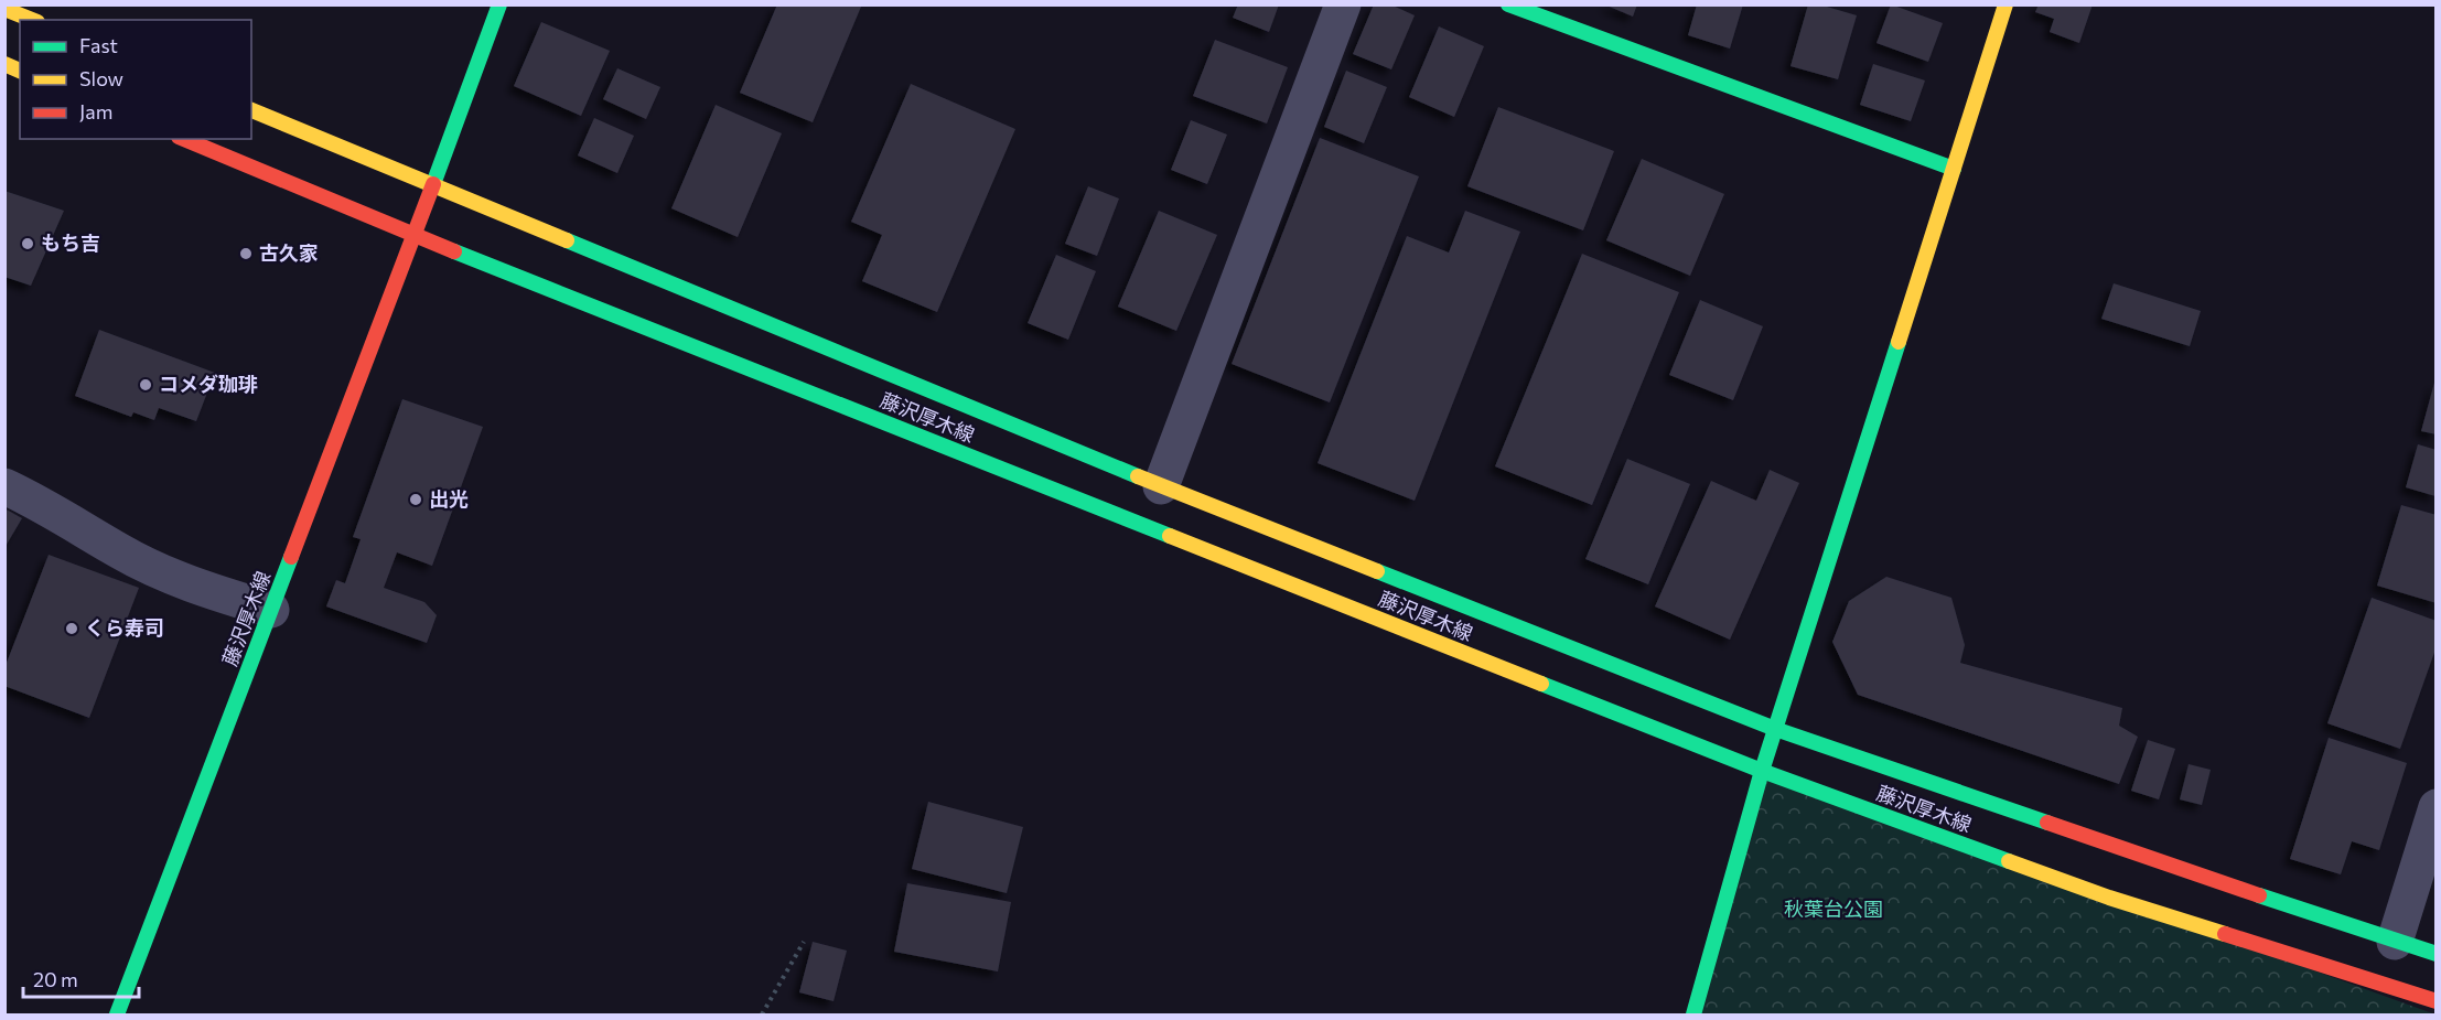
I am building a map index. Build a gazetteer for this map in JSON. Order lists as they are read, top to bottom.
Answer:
{
  "streets": {
    "main road": ["藤沢厚木線"]
  },
  "parks": ["秋葉台公園"],
  "places": [
    "もち吉",
    "古久家",
    "コメダ珈琲",
    "出光",
    "くら寿司"
  ],
  "legend": ["Fast", "Slow", "Jam"],
  "scale_bar": "20 m"
}
